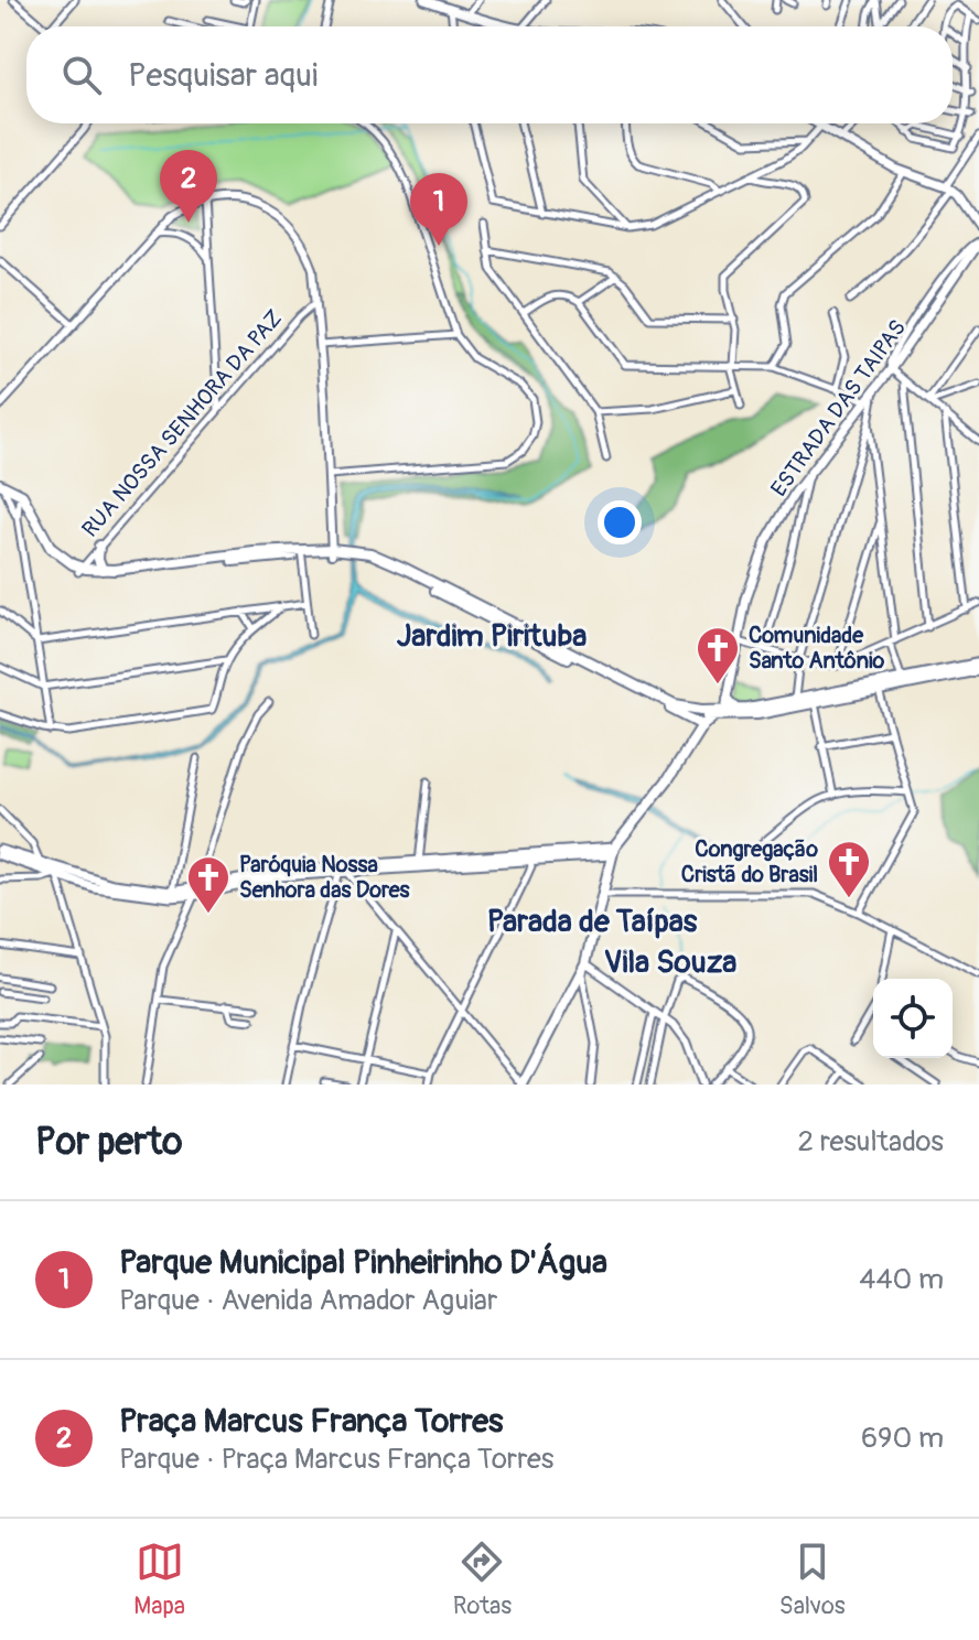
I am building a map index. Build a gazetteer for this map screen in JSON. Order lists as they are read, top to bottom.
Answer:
{
  "streets": {
    "main road": ["ESTRADA DAS TAIPAS"],
    "street": ["RUA NOSSA SENHORA DA PAZ"]
  },
  "districts": ["Jardim Pirituba", "Parada de Taípas", "Vila Souza"],
  "places": {
    "church": ["Comunidade Santo Antônio", "Congregação Cristã do Brasil", "Paróquia Nossa Senhora das Dores"]
  },
  "page": {
    "search": "Pesquisar aqui",
    "pins": ["2", "1"],
    "heading": ["Por perto", "2 resultados"],
    "list": [
      {
        "mark": "1",
        "name": "Parque Municipal Pinheirinho D'Água",
        "note": "Parque · Avenida Amador Aguiar",
        "value": "440 m"
      },
      {
        "mark": "2",
        "name": "Praça Marcus França Torres",
        "note": "Parque · Praça Marcus França Torres",
        "value": "690 m"
      }
    ],
    "nav": ["Mapa", "Rotas", "Salvos"]
  }
}
